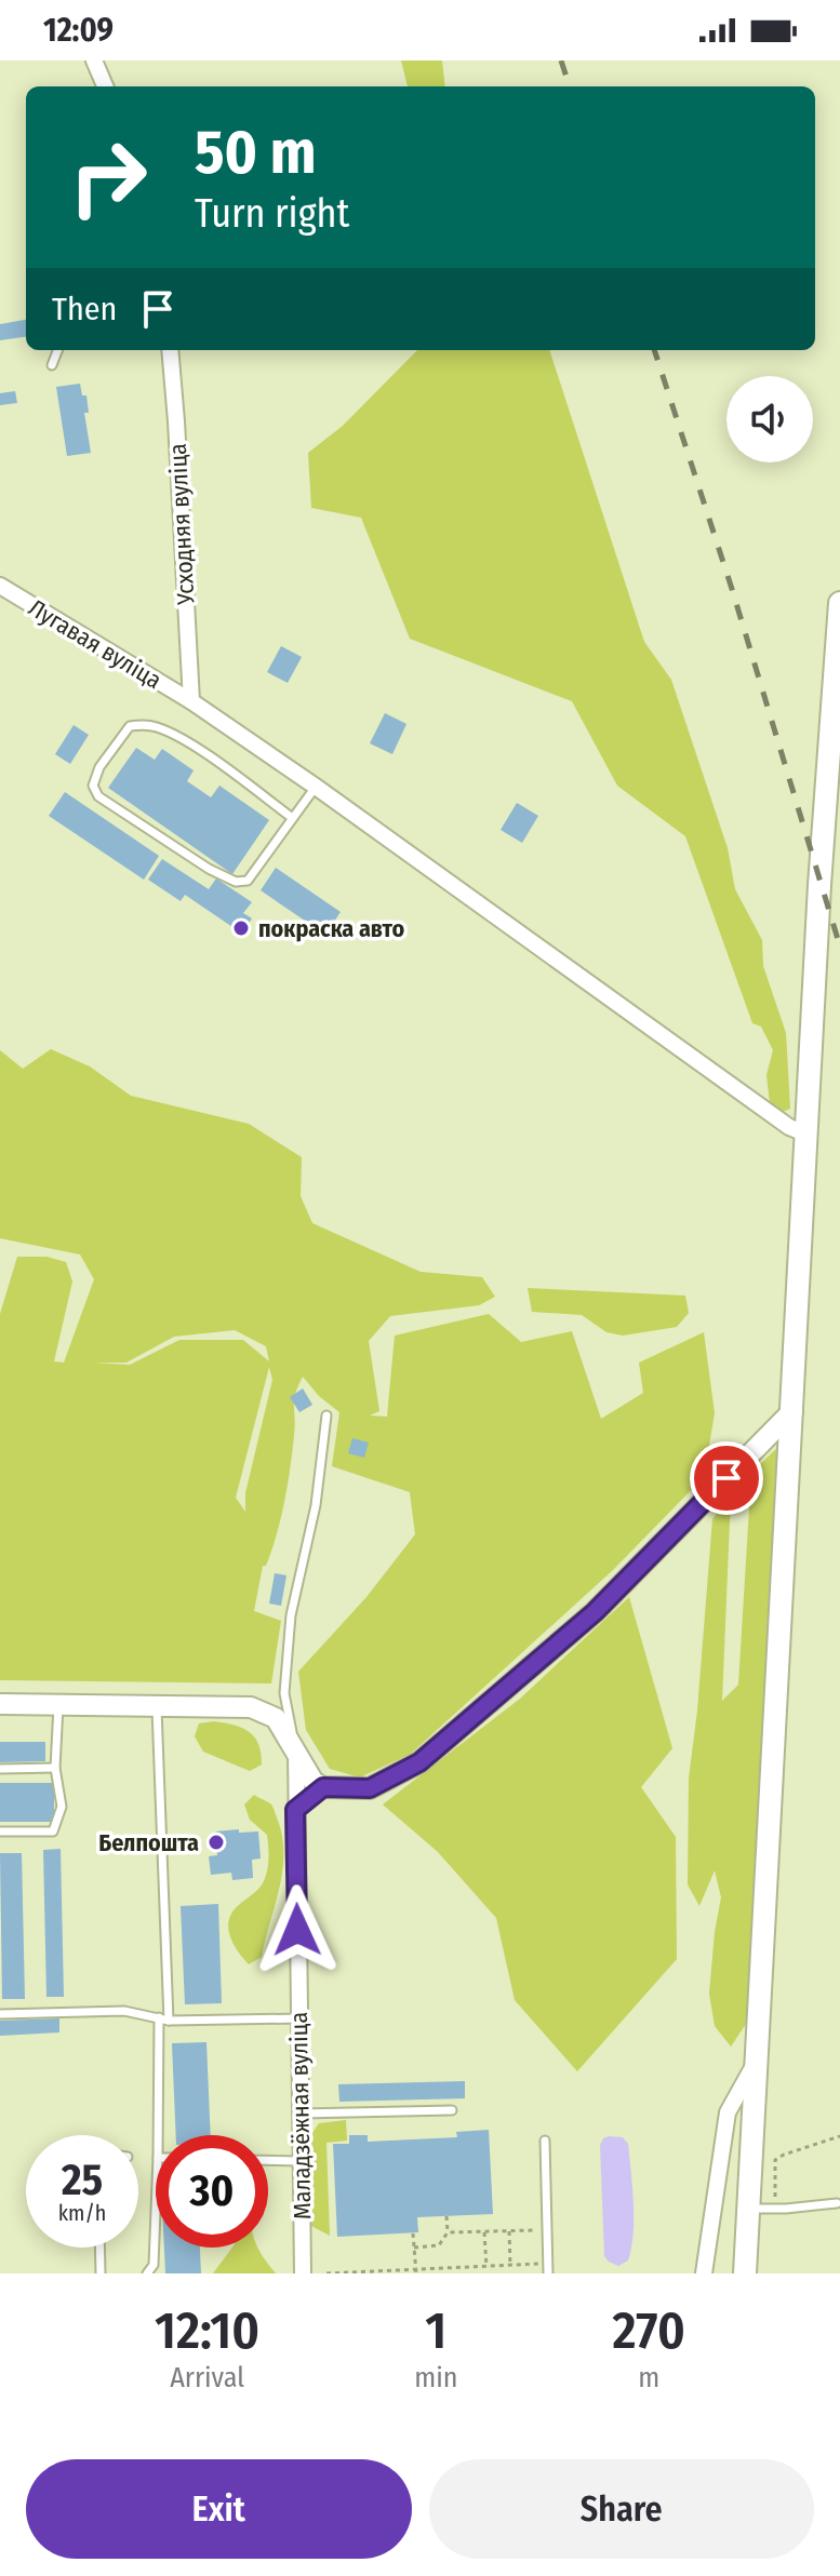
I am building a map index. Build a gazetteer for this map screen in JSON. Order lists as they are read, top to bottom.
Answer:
{
  "streets": {
    "street": ["Усходняя вуліца", "Лугавая вуліца", "Маладзёжная вуліца"]
  },
  "crossings": [
    ["Усходняя вуліца", "Лугавая вуліца"]
  ],
  "places": ["покраска авто", "Белпошта"],
  "page": {
    "status": "12:09",
    "turn": ["50 m", "Turn right"],
    "then": "Then",
    "speed": "25 km/h",
    "limit": "30",
    "eta": [
      "12:10",
      "Arrival",
      "1",
      "min",
      "270",
      "m"
    ],
    "buttons": ["Exit", "Share"]
  }
}
